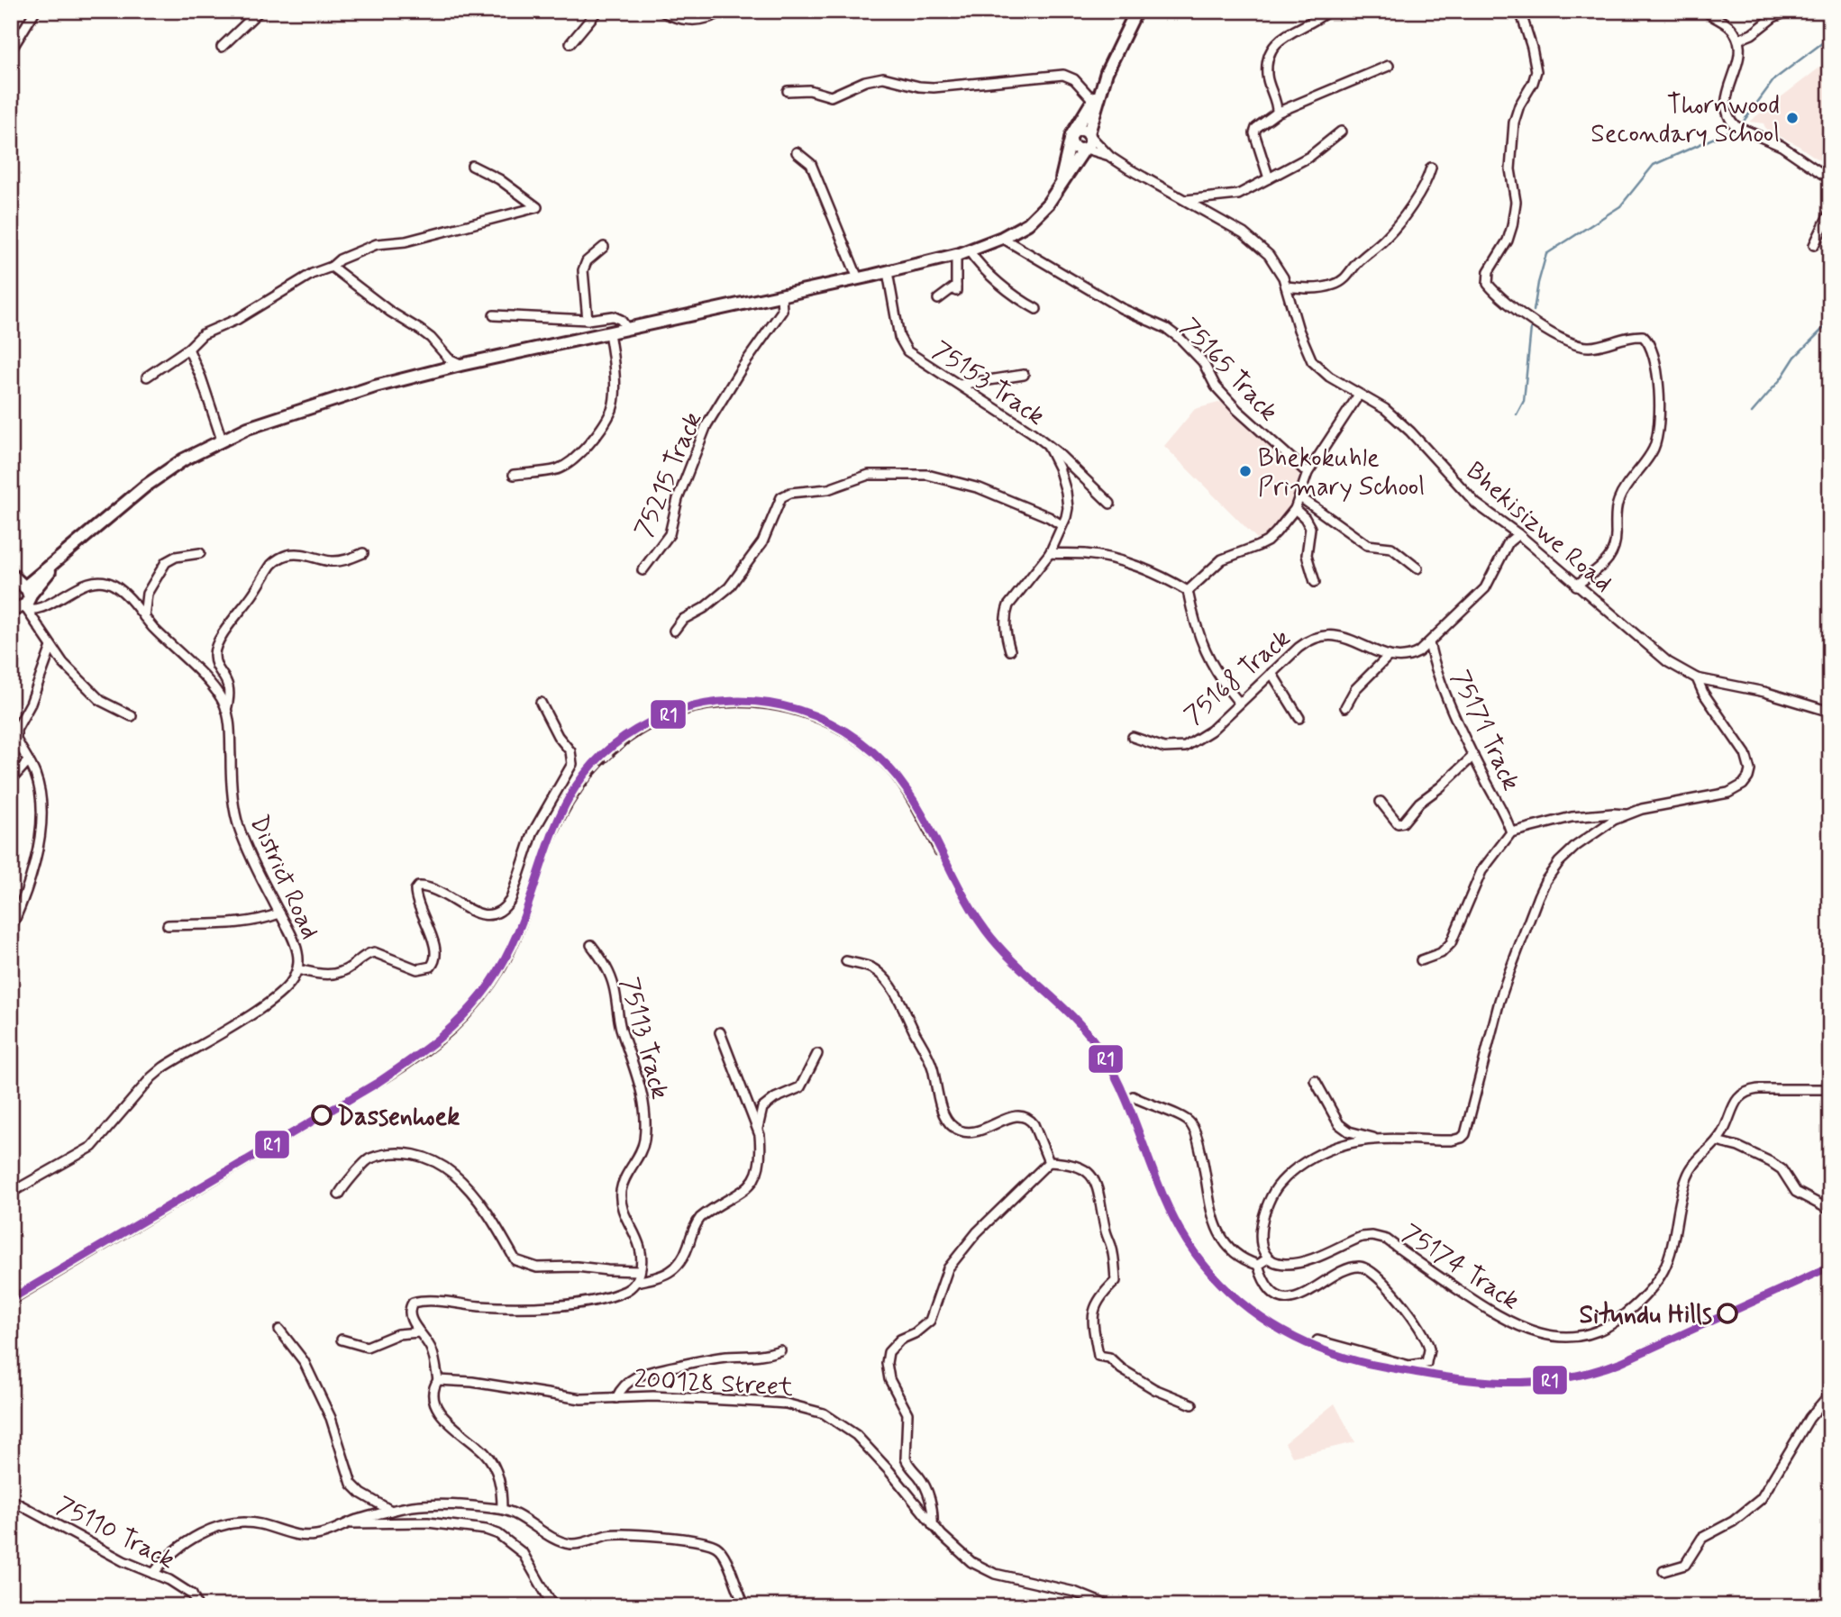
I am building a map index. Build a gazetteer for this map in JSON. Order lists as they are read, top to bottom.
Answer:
{
  "streets": {
    "street": [
      "75165 Track",
      "75153 Track",
      "75215 Track",
      "Bhekisizwe Road",
      "75168 Track",
      "75171 Track",
      "District Road",
      "75113 Track",
      "75174 Track",
      "200128 Street",
      "75110 Track"
    ]
  },
  "places": [
    "Thornwood Secondary School",
    "Bhekokuhle Primary School",
    "Dassenhoek",
    "Situndu Hills"
  ],
  "lines": ["transit line R1"]
}
